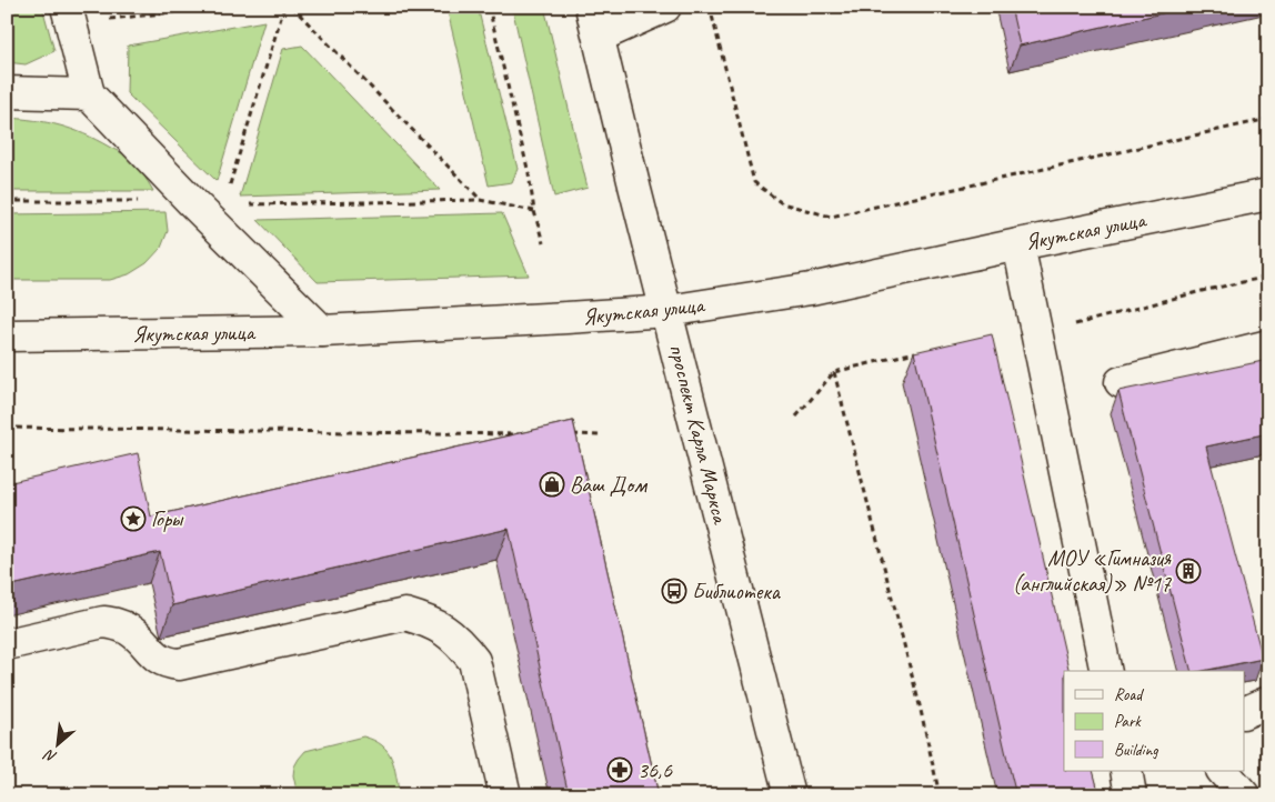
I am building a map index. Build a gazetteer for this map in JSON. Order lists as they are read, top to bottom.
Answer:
{
  "streets": {
    "street": ["Якутская улица", "проспект Карла Маркса"]
  },
  "crossings": [
    ["Якутская улица", "проспект Карла Маркса"]
  ],
  "places": {
    "shop": ["Ваш Дом"],
    "place": ["Горы"],
    "building": ["МОУ «Гимназия (английская)» №17"],
    "bus stop": ["Библиотека"],
    "pharmacy": ["36,6"]
  },
  "legend": ["Road", "Park", "Building"],
  "north": "bottom left"
}
